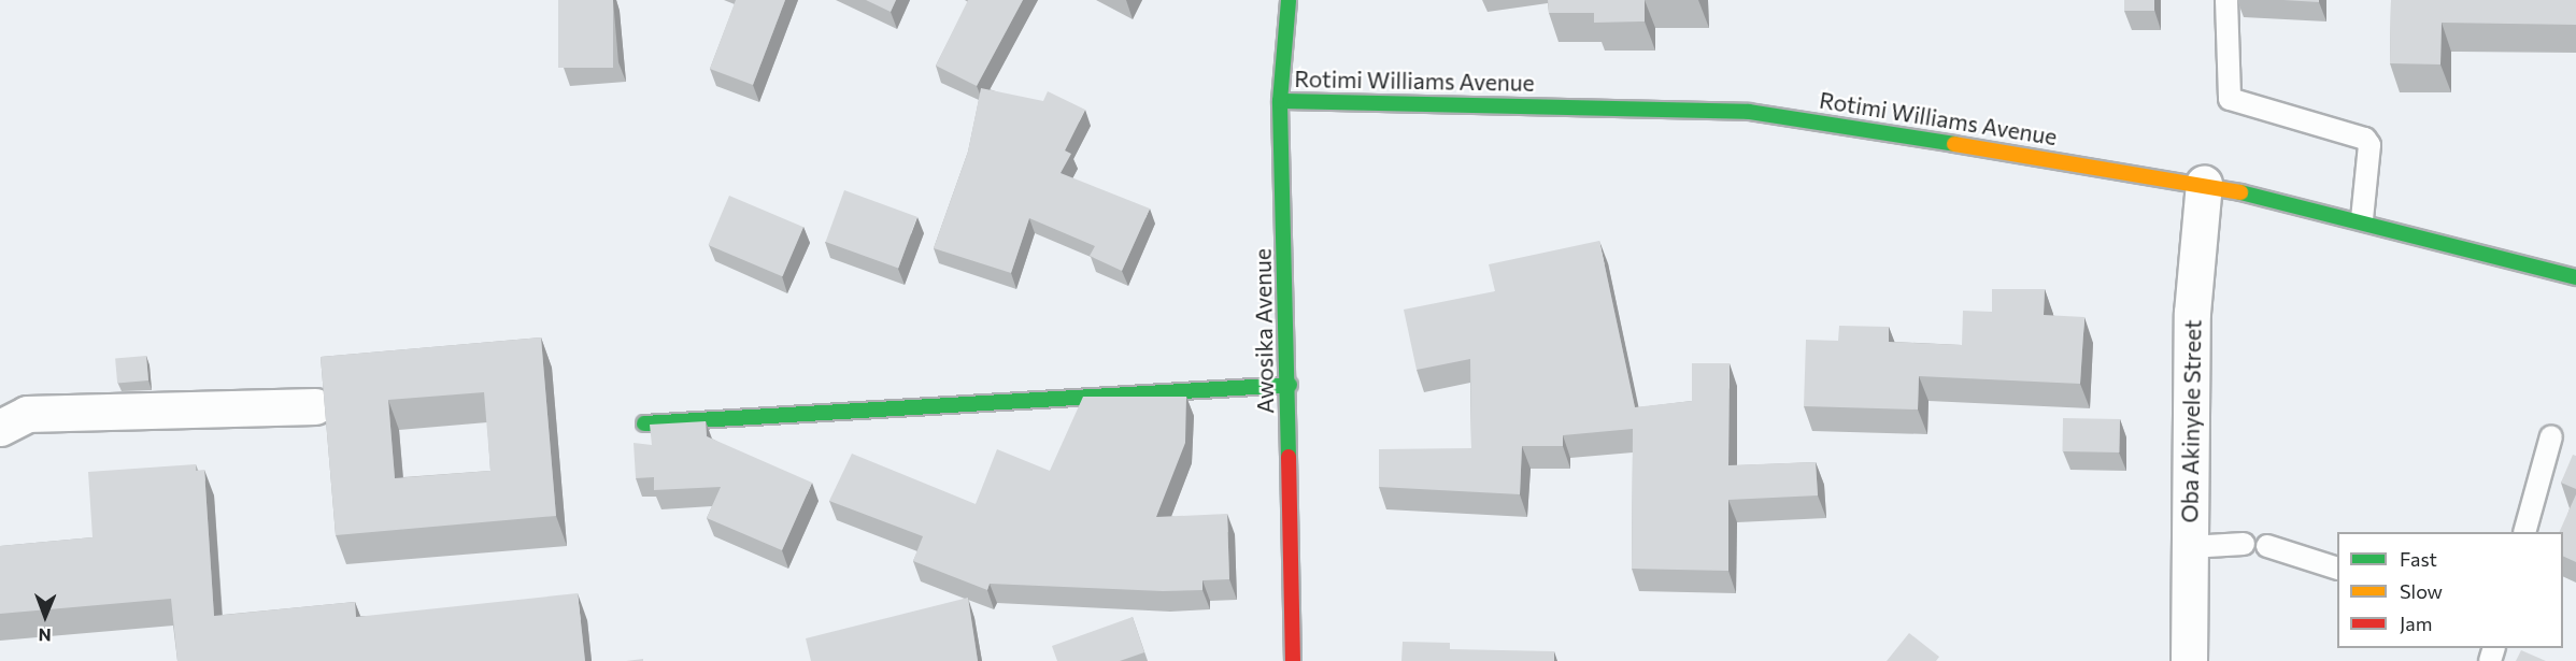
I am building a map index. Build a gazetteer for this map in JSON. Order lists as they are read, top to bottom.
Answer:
{
  "streets": {
    "street": ["Rotimi Williams Avenue", "Awosika Avenue", "Oba Akinyele Street"]
  },
  "crossings": [
    ["Rotimi Williams Avenue", "Awosika Avenue"],
    ["Rotimi Williams Avenue", "Oba Akinyele Street"]
  ],
  "legend": ["Fast", "Slow", "Jam"],
  "north": "bottom"
}
